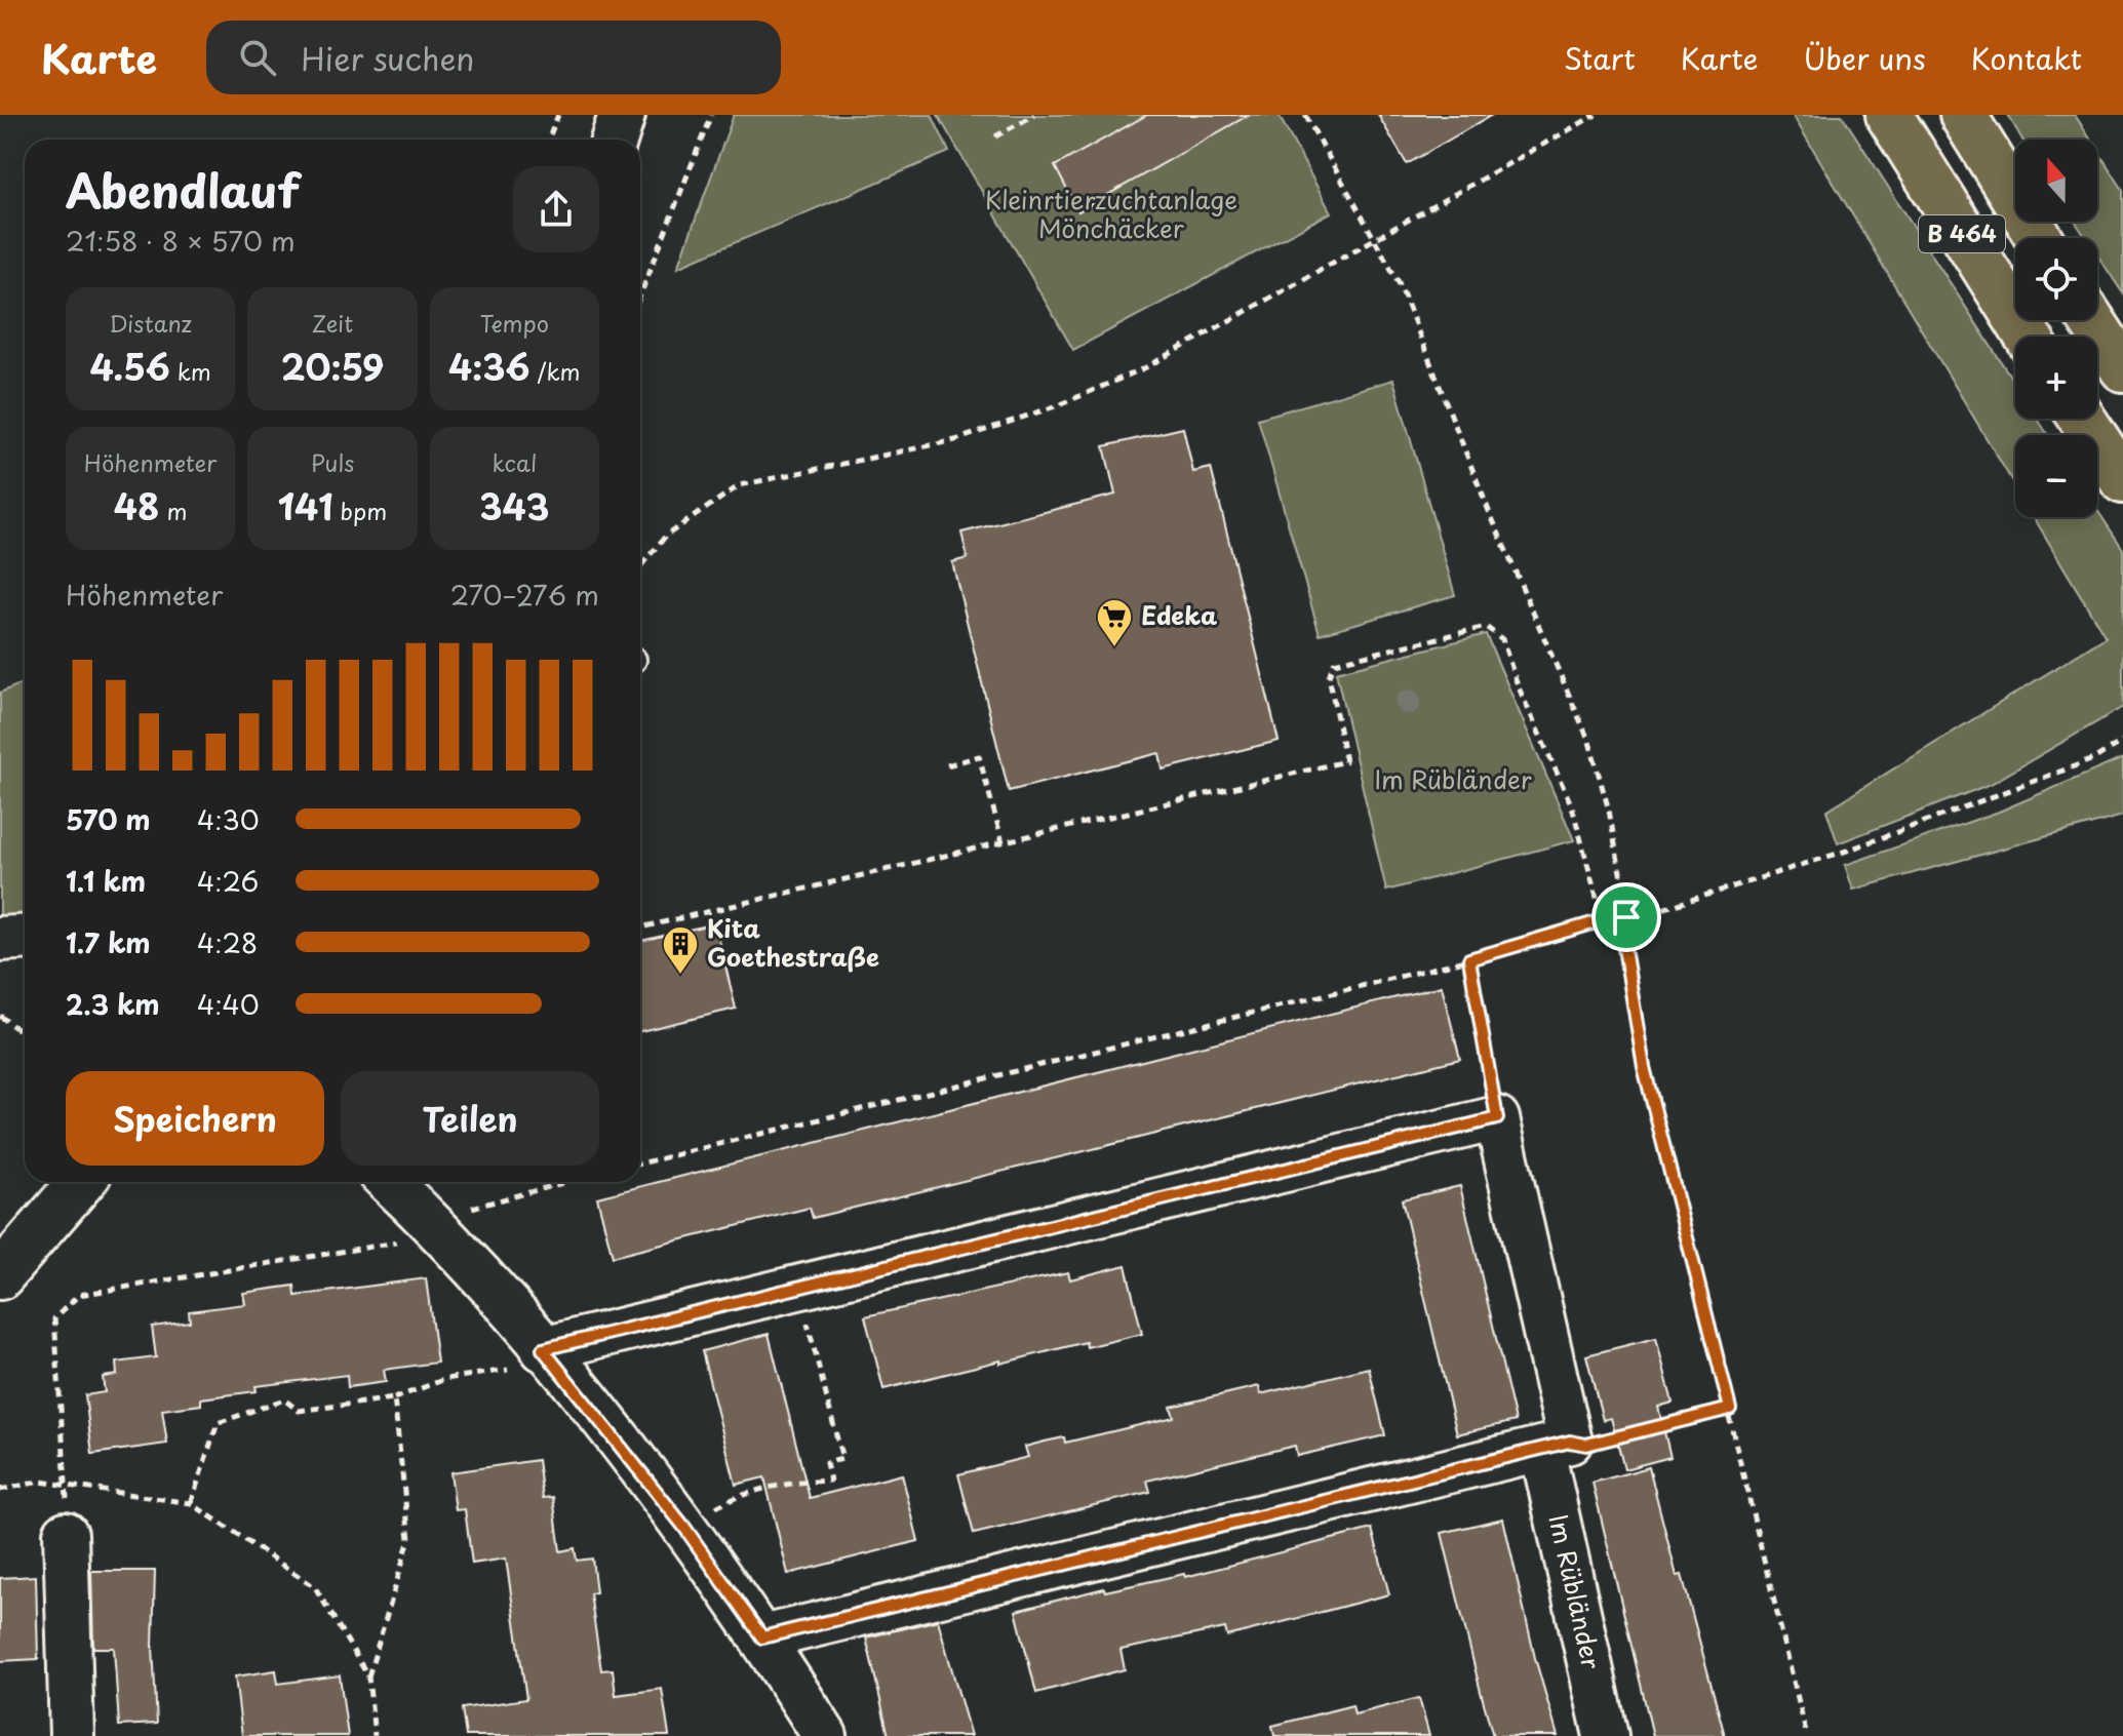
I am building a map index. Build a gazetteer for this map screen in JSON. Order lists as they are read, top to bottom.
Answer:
{
  "streets": {
    "highway": ["B 464"],
    "street": ["Im Rübländer"]
  },
  "parks": ["Kleinrtierzuchtanlage Mönchäcker", "Im Rübländer"],
  "places": {
    "supermarket": ["Edeka"],
    "building": ["Kita Goethestraße"]
  },
  "north": "top",
  "page": {
    "header": "Karte",
    "search": "Hier suchen",
    "nav": [
      "Start",
      "Karte",
      "Über uns",
      "Kontakt"
    ],
    "map_buttons": ["+", "−"],
    "heading": ["Abendlauf", "21:58 · 8 × 570 m"],
    "stats": [
      ["Distanz", "4.56 km"],
      ["Zeit", "20:59"],
      ["Tempo", "4:36 /km"],
      ["Höhenmeter", "48 m"],
      ["Puls", "141 bpm"],
      ["kcal", "343"]
    ],
    "chart": ["Höhenmeter", "270–276 m"],
    "list": [
      {
        "name": "570 m",
        "note": "4:30"
      },
      {
        "name": "1.1 km",
        "note": "4:26"
      },
      {
        "name": "1.7 km",
        "note": "4:28"
      },
      {
        "name": "2.3 km",
        "note": "4:40"
      }
    ],
    "buttons": ["Speichern", "Teilen"]
  }
}
